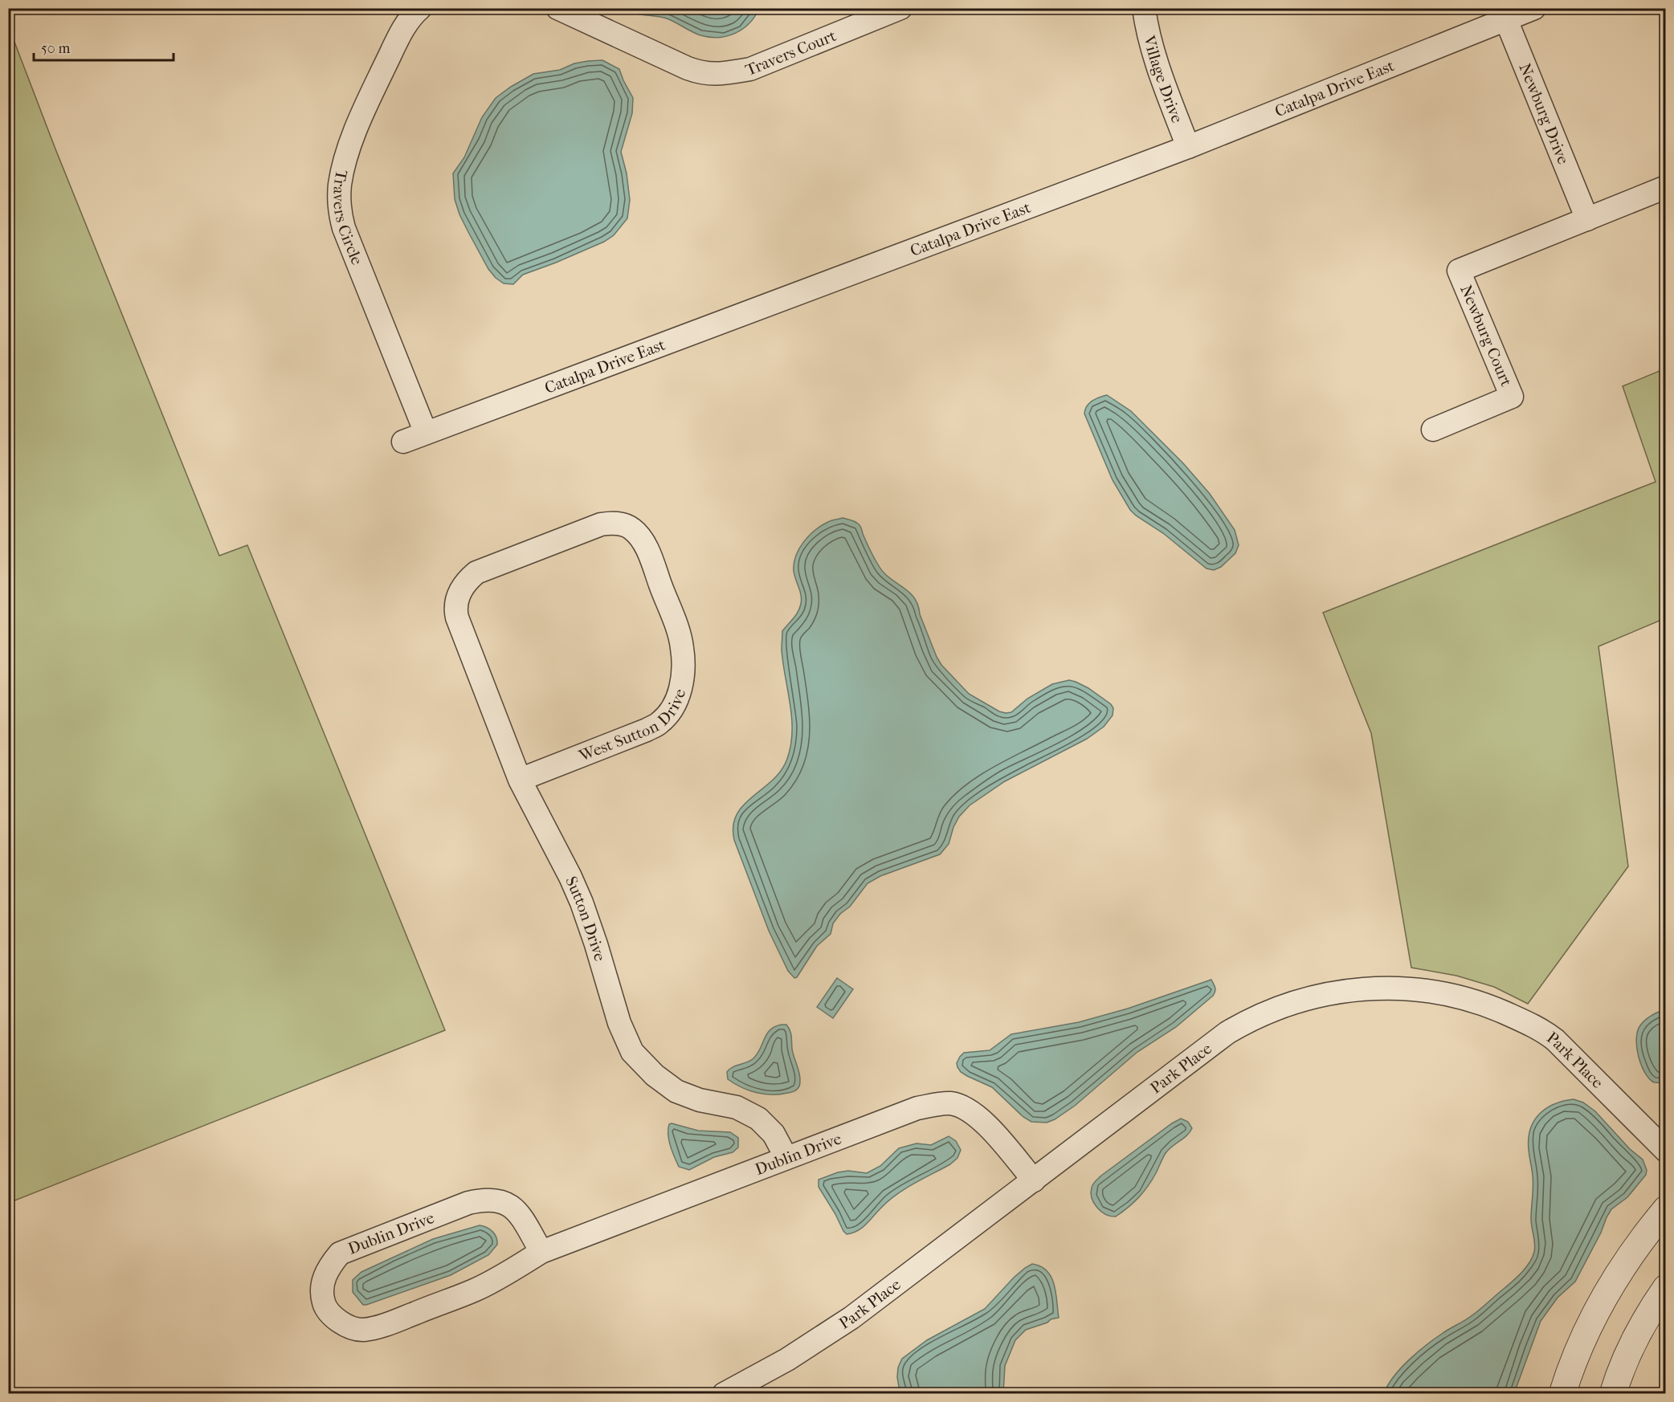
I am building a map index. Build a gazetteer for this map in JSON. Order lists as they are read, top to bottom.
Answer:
{
  "streets": {
    "street": [
      "Travers Court",
      "Village Drive",
      "Catalpa Drive East",
      "Newburg Drive",
      "Travers Circle",
      "Newburg Court",
      "West Sutton Drive",
      "Sutton Drive",
      "Park Place",
      "Dublin Drive"
    ]
  },
  "crossings": [
    ["Village Drive", "Catalpa Drive East"],
    ["Catalpa Drive East", "Newburg Drive"],
    ["Catalpa Drive East", "Travers Circle"],
    ["Newburg Drive", "Newburg Court"],
    ["West Sutton Drive", "Sutton Drive"],
    ["Sutton Drive", "Dublin Drive"],
    ["Park Place", "Dublin Drive"]
  ],
  "scale_bar": "50 m"
}
